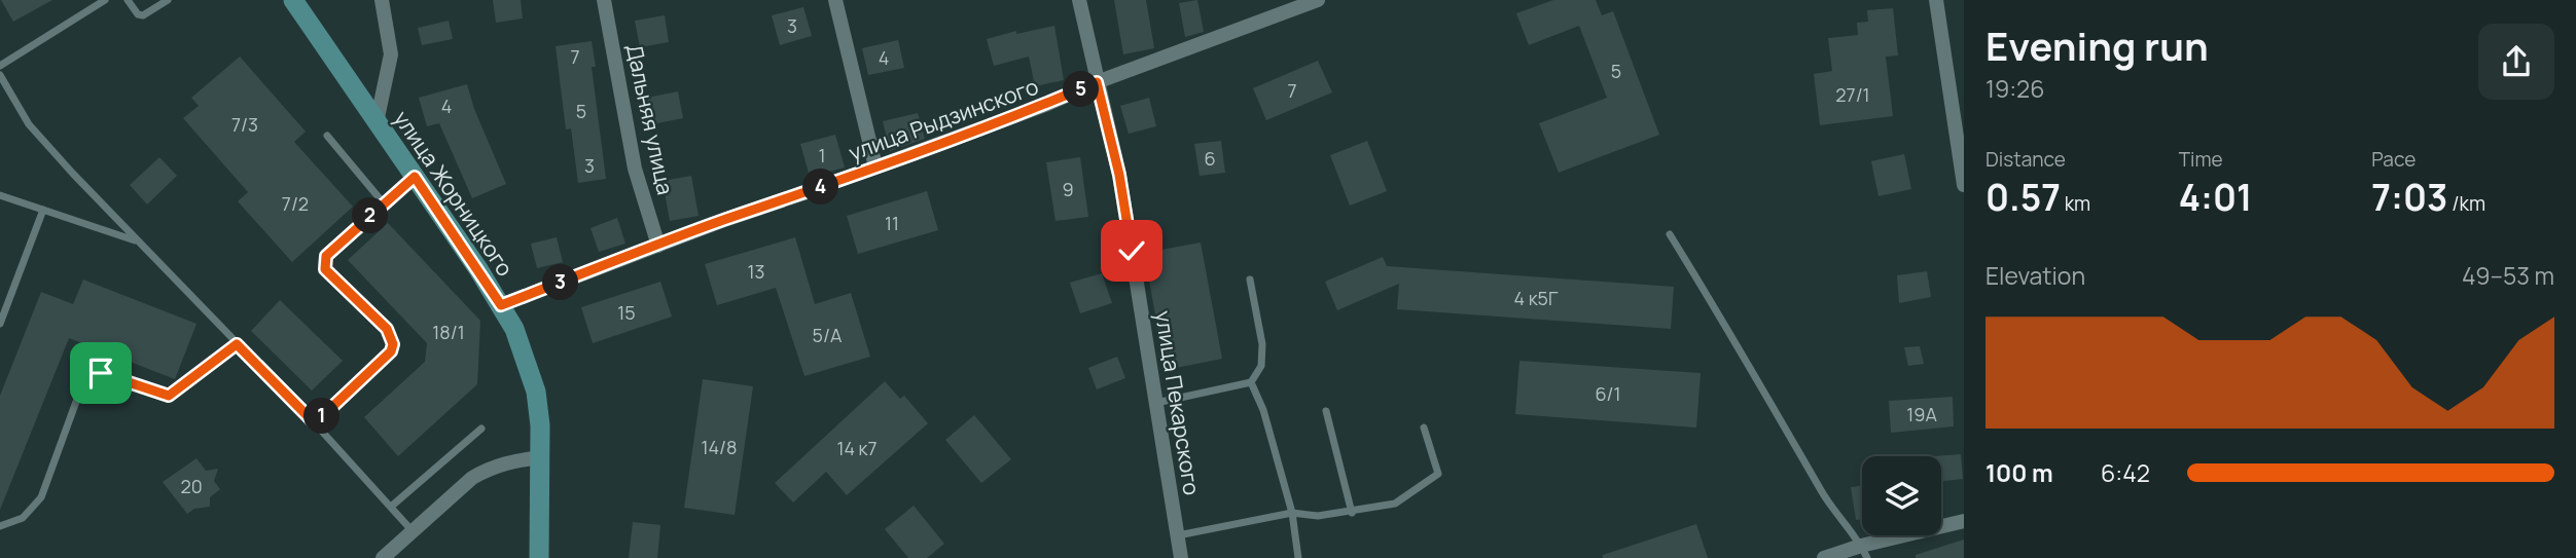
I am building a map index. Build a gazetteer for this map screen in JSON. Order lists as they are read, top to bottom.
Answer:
{
  "streets": {
    "main road": ["улица Жорницкого"],
    "street": ["Дальняя улица", "улица Рыдзинского", "улица Пекарского"]
  },
  "crossings": [
    ["Дальняя улица", "улица Рыдзинского"],
    ["улица Рыдзинского", "улица Жорницкого"],
    ["улица Рыдзинского", "улица Пекарского"]
  ],
  "house_numbers": [
    "3",
    "7",
    "4",
    "5",
    "7",
    "27/1",
    "4",
    "5",
    "7/3",
    "1",
    "6",
    "3",
    "9",
    "7/2",
    "11",
    "13",
    "4 к5Г",
    "15",
    "18/1",
    "5/А",
    "6/1",
    "19А",
    "14/8",
    "14 к7",
    "20"
  ],
  "page": {
    "heading": ["Evening run", "19:26"],
    "pins": [
      "5",
      "4",
      "2",
      "3",
      "1"
    ],
    "stats": [
      ["Distance", "0.57 km"],
      ["Time", "4:01"],
      ["Pace", "7:03 /km"]
    ],
    "chart": ["Elevation", "49–53 m"],
    "list": [
      {
        "name": "100 m",
        "note": "6:42"
      }
    ]
  }
}
